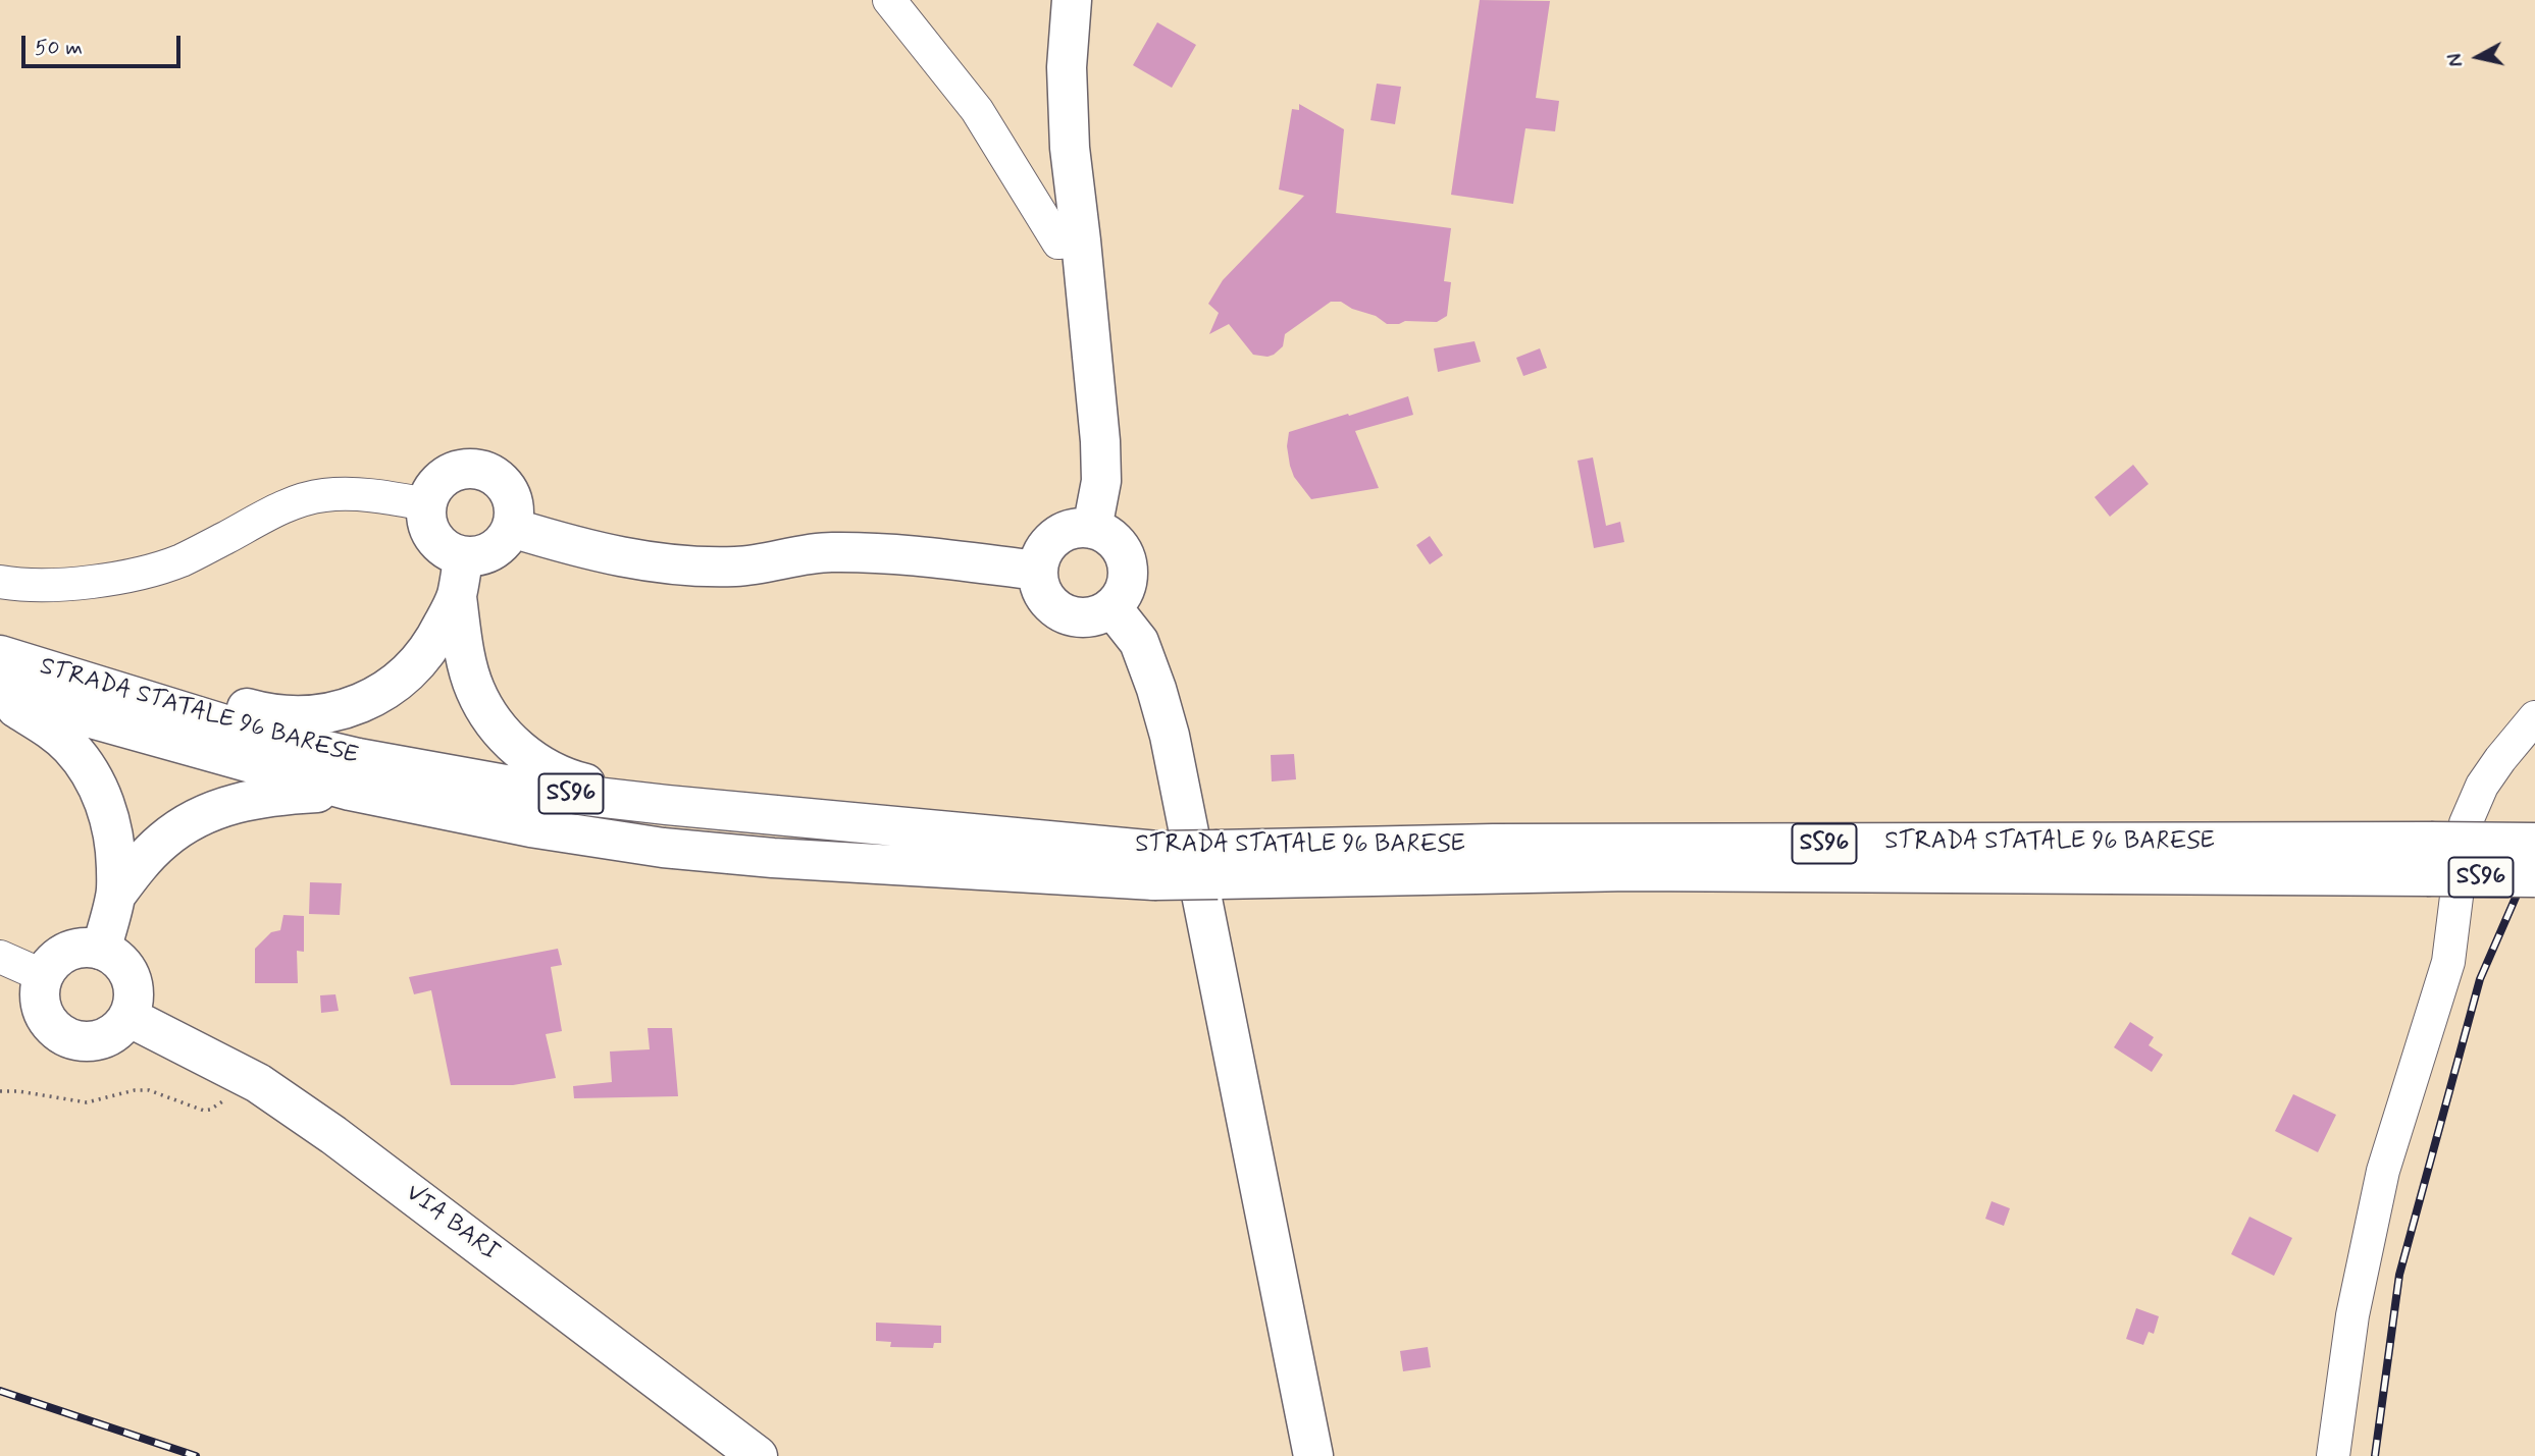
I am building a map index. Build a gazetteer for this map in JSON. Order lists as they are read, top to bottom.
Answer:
{
  "streets": {
    "main road": ["STRADA STATALE 96 BARESE", "SS96", "VIA BARI"]
  },
  "scale_bar": "50 m",
  "north": "left"
}
